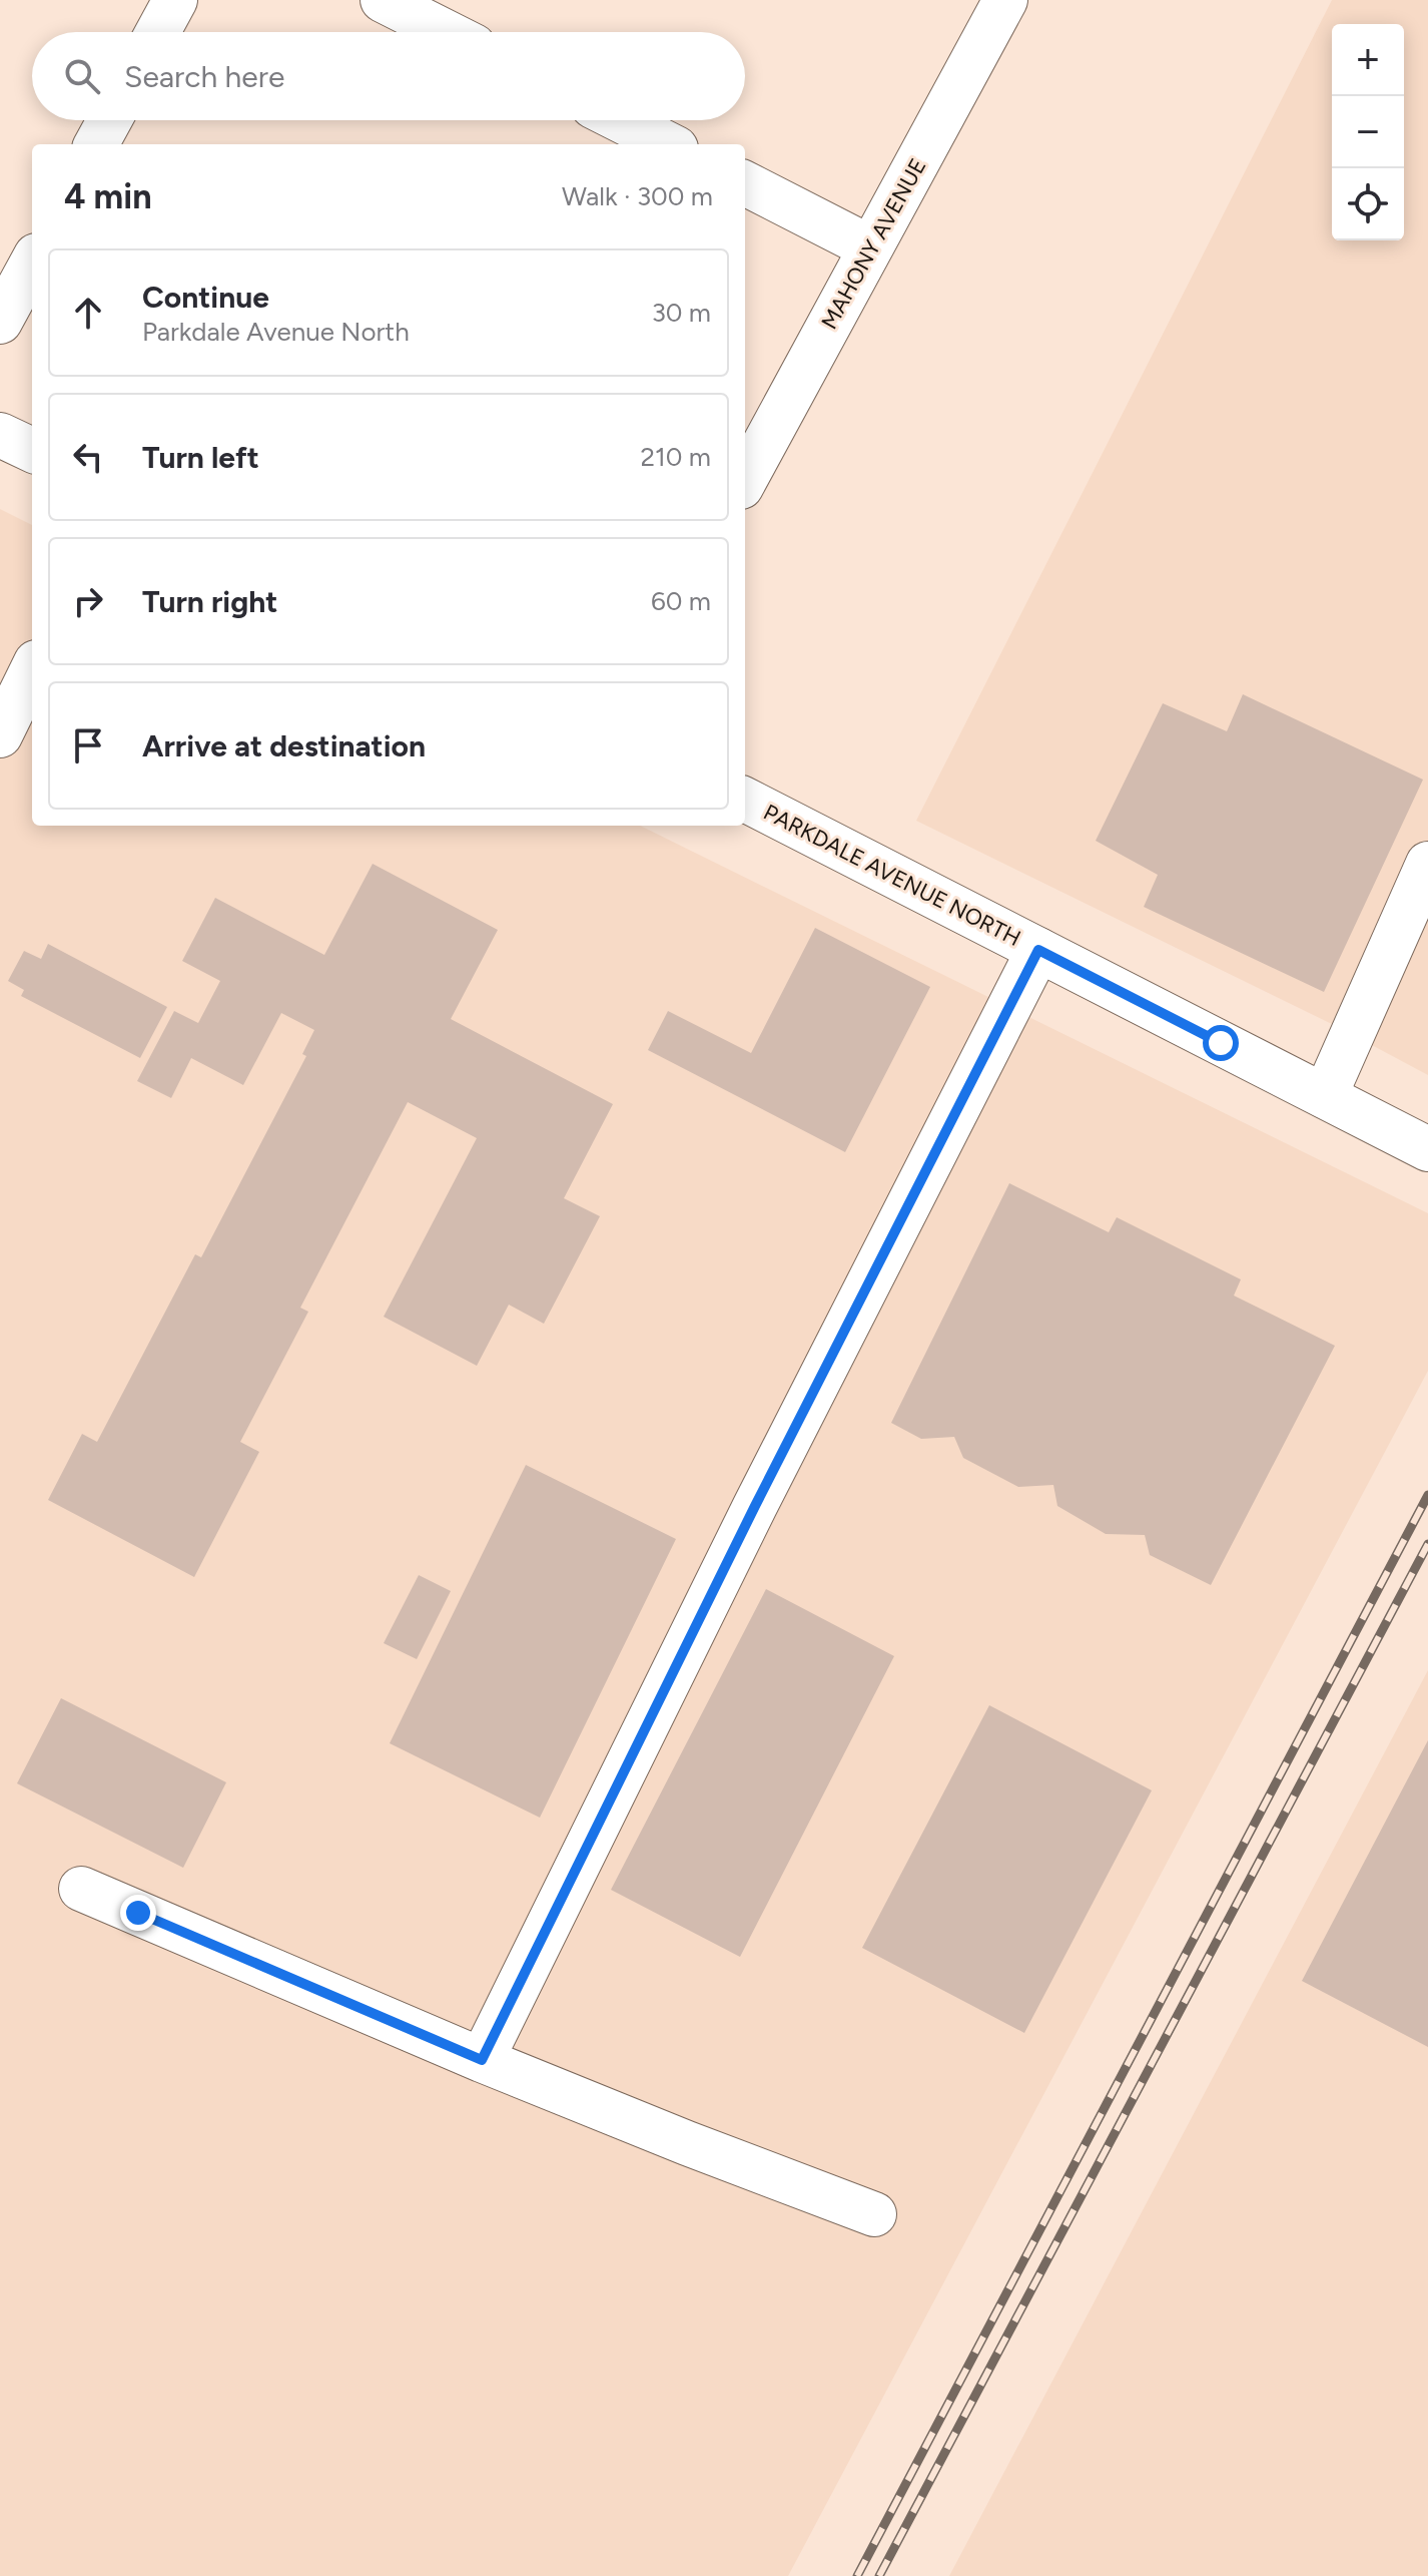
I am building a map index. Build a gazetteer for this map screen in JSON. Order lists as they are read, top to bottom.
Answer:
{
  "streets": {
    "street": ["MAHONY AVENUE", "PARKDALE AVENUE NORTH"]
  },
  "page": {
    "map_buttons": ["+", "−"],
    "search": "Search here",
    "heading": ["4 min", "Walk · 300 m"],
    "list": [
      ["Continue", "Parkdale Avenue North", "30 m"],
      ["Turn left", "210 m"],
      ["Turn right", "60 m"],
      "Arrive at destination"
    ]
  }
}
